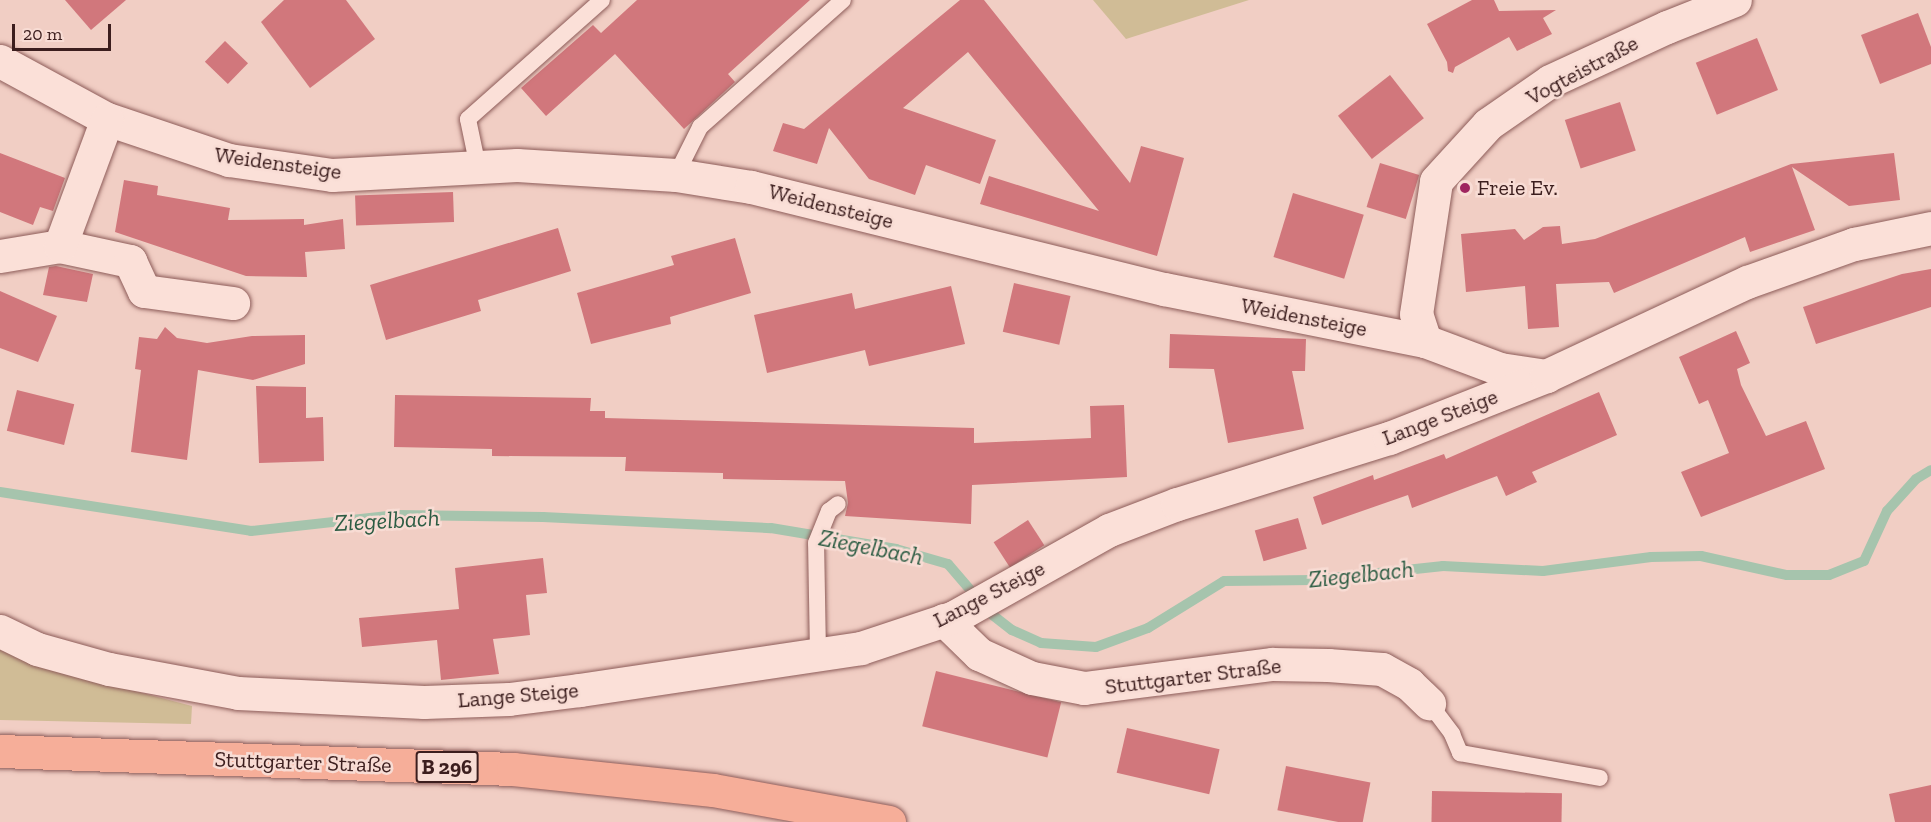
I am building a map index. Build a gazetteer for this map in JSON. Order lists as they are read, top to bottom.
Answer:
{
  "streets": {
    "main road": ["Stuttgarter Straße", "B 296"],
    "street": ["Vogteistraße", "Weidensteige", "Lange Steige"]
  },
  "crossings": [
    ["Vogteistraße", "Weidensteige"],
    ["Weidensteige", "Lange Steige"],
    ["Lange Steige", "Stuttgarter Straße"]
  ],
  "water": ["Ziegelbach"],
  "places": ["Freie Ev."],
  "scale_bar": "20 m"
}
